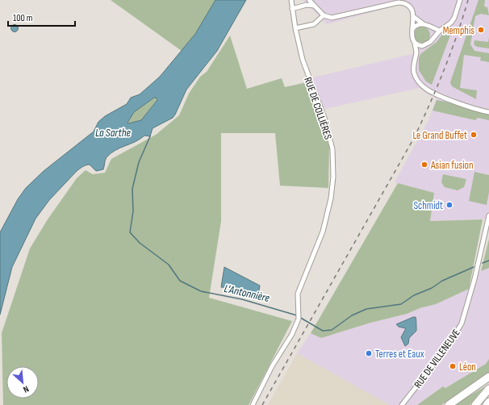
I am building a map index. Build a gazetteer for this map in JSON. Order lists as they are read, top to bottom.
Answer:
{
  "streets": {
    "street": ["RUE DE COLLIÈRES", "RUE DE VILLENEUVE"]
  },
  "water": ["La Sarthe", "L'Antonnière"],
  "places": [
    "Memphis",
    "Le Grand Buffet",
    "Asian fusion",
    "Schmidt",
    "Terres et Eaux",
    "Léon"
  ],
  "scale_bar": "100 m",
  "north": "bottom right"
}
